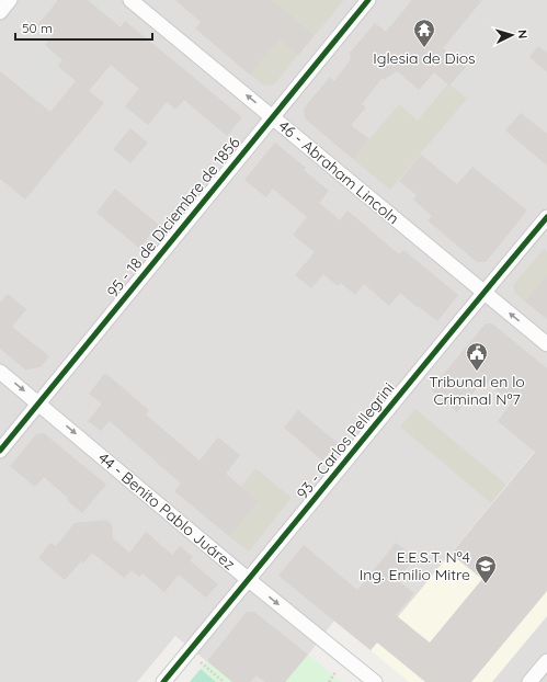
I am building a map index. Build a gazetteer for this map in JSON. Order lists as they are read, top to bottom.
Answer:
{
  "streets": {
    "street": [
      "46 - Abraham Lincoln",
      "95 - 18 de Diciembre de 1856",
      "93 - Carlos Pellegrini",
      "44 - Benito Pablo Juárez"
    ]
  },
  "crossings": [
    ["46 - Abraham Lincoln", "95 - 18 de Diciembre de 1856"],
    ["46 - Abraham Lincoln", "93 - Carlos Pellegrini"],
    ["95 - 18 de Diciembre de 1856", "44 - Benito Pablo Juárez"],
    ["93 - Carlos Pellegrini", "44 - Benito Pablo Juárez"]
  ],
  "one_way": ["46 - Abraham Lincoln", "44 - Benito Pablo Juárez"],
  "places": {
    "temple": ["Iglesia de Dios"],
    "public building": ["Tribunal en lo Criminal Nº7"],
    "school or university": ["E.E.S.T. Nº4 Ing. Emilio Mitre"]
  },
  "scale_bar": "50 m",
  "north": "right"
}
